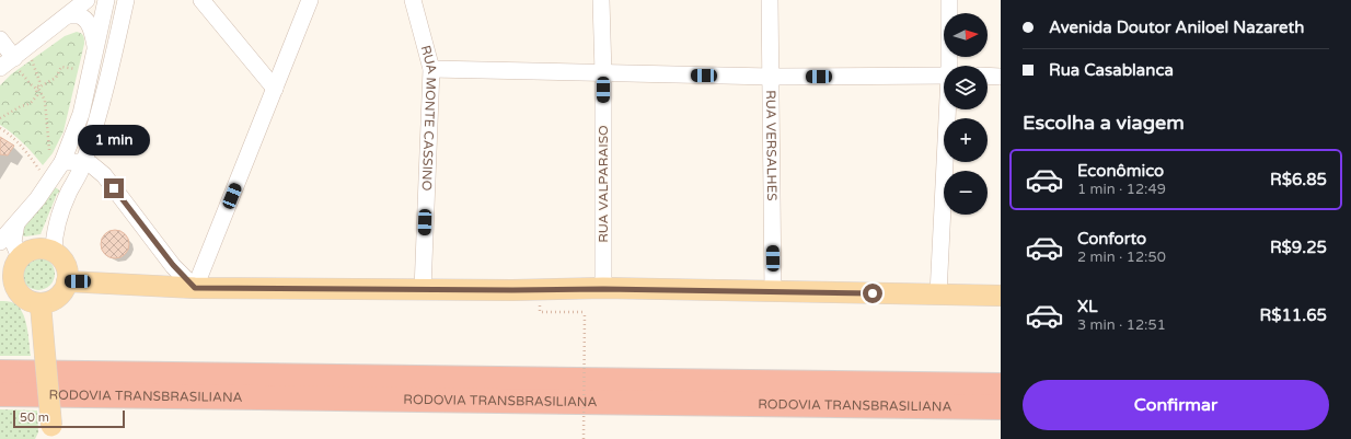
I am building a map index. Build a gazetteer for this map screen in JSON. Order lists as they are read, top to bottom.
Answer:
{
  "streets": {
    "highway": ["RODOVIA TRANSBRASILIANA"],
    "street": ["RUA MONTE CASSINO", "RUA VERSALHES", "RUA VALPARAISO"]
  },
  "scale_bar": "50 m",
  "north": "right",
  "page": {
    "banner": ["Avenida Doutor Aniloel Nazareth", "Rua Casablanca"],
    "map_buttons": ["+", "−"],
    "heading": "Escolha a viagem",
    "bubble": "1 min",
    "list": [
      {
        "name": "Econômico",
        "note": "1 min · 12:49",
        "value": "R$6.85"
      },
      {
        "name": "Conforto",
        "note": "2 min · 12:50",
        "value": "R$9.25"
      },
      {
        "name": "XL",
        "note": "3 min · 12:51",
        "value": "R$11.65"
      }
    ],
    "buttons": "Confirmar",
    "scale": "50 m"
  }
}
